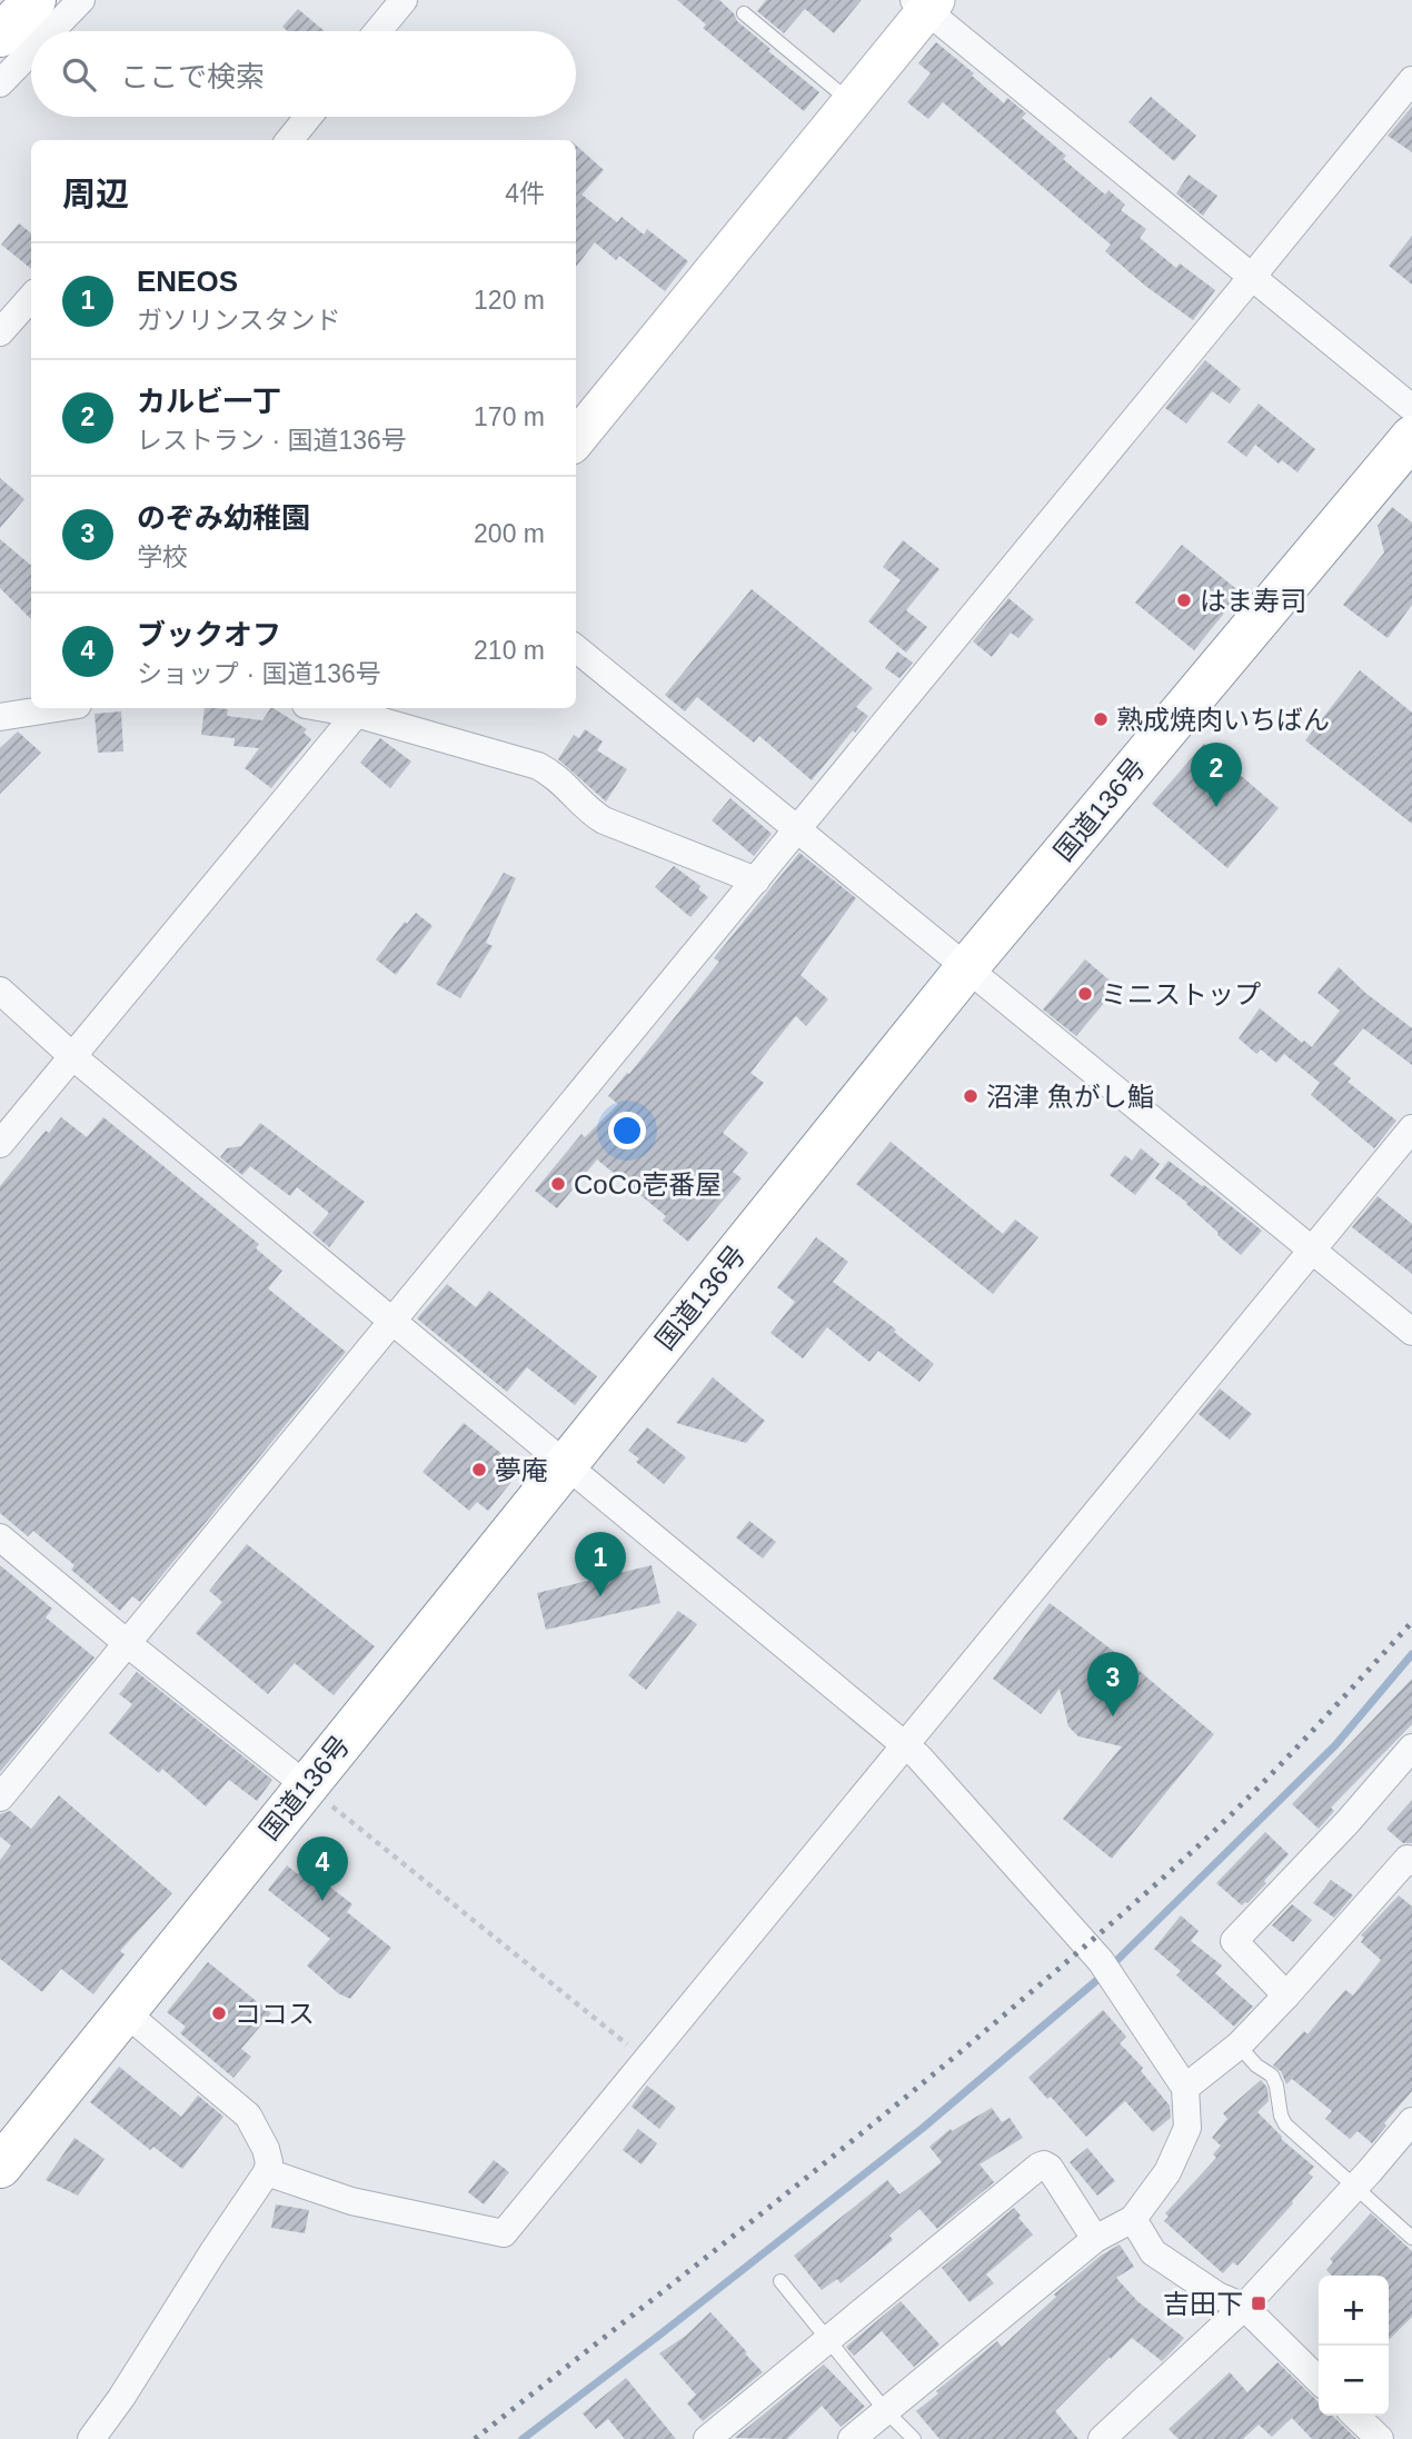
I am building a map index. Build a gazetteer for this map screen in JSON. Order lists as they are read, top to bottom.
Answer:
{
  "streets": {
    "highway": ["国道136号"]
  },
  "places": {
    "other": [
      "はま寿司",
      "熟成焼肉いちばん",
      "ミニストップ",
      "沼津 魚がし鮨",
      "CoCo壱番屋",
      "夢庵",
      "ココス"
    ],
    "transit": ["吉田下"]
  },
  "page": {
    "search": "ここで検索",
    "heading": ["周辺", "4件"],
    "list": [
      {
        "mark": "1",
        "name": "ENEOS",
        "note": "ガソリンスタンド",
        "value": "120 m"
      },
      {
        "mark": "2",
        "name": "カルビ一丁",
        "note": "レストラン · 国道136号",
        "value": "170 m"
      },
      {
        "mark": "3",
        "name": "のぞみ幼稚園",
        "note": "学校",
        "value": "200 m"
      },
      {
        "mark": "4",
        "name": "ブックオフ",
        "note": "ショップ · 国道136号",
        "value": "210 m"
      }
    ],
    "pins": [
      "2",
      "1",
      "3",
      "4"
    ],
    "map_buttons": ["+", "−"]
  }
}
